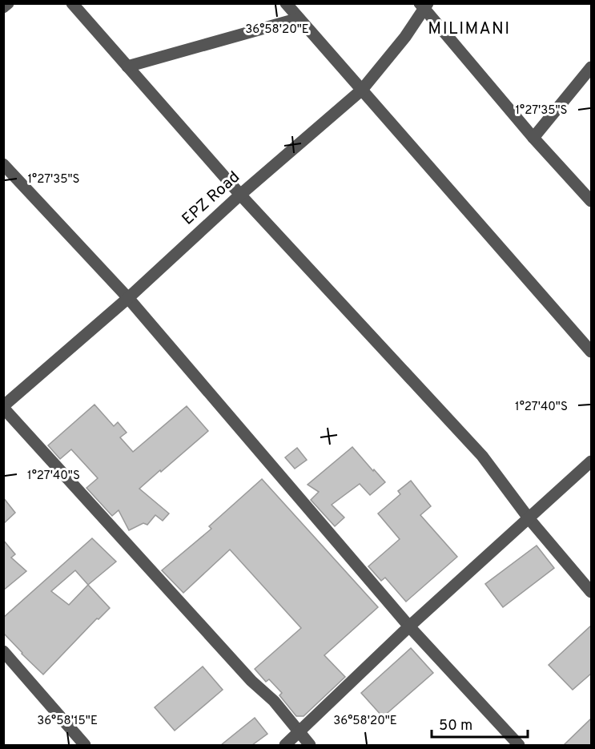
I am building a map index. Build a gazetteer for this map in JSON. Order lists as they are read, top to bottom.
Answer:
{
  "streets": {
    "street": ["EPZ Road"]
  },
  "districts": ["MILIMANI"],
  "scale_bar": "50 m",
  "coordinates": [
    "36°58'20\"E",
    "1°27'35\"S",
    "1°27'40\"S",
    "36°58'15\"E"
  ]
}
